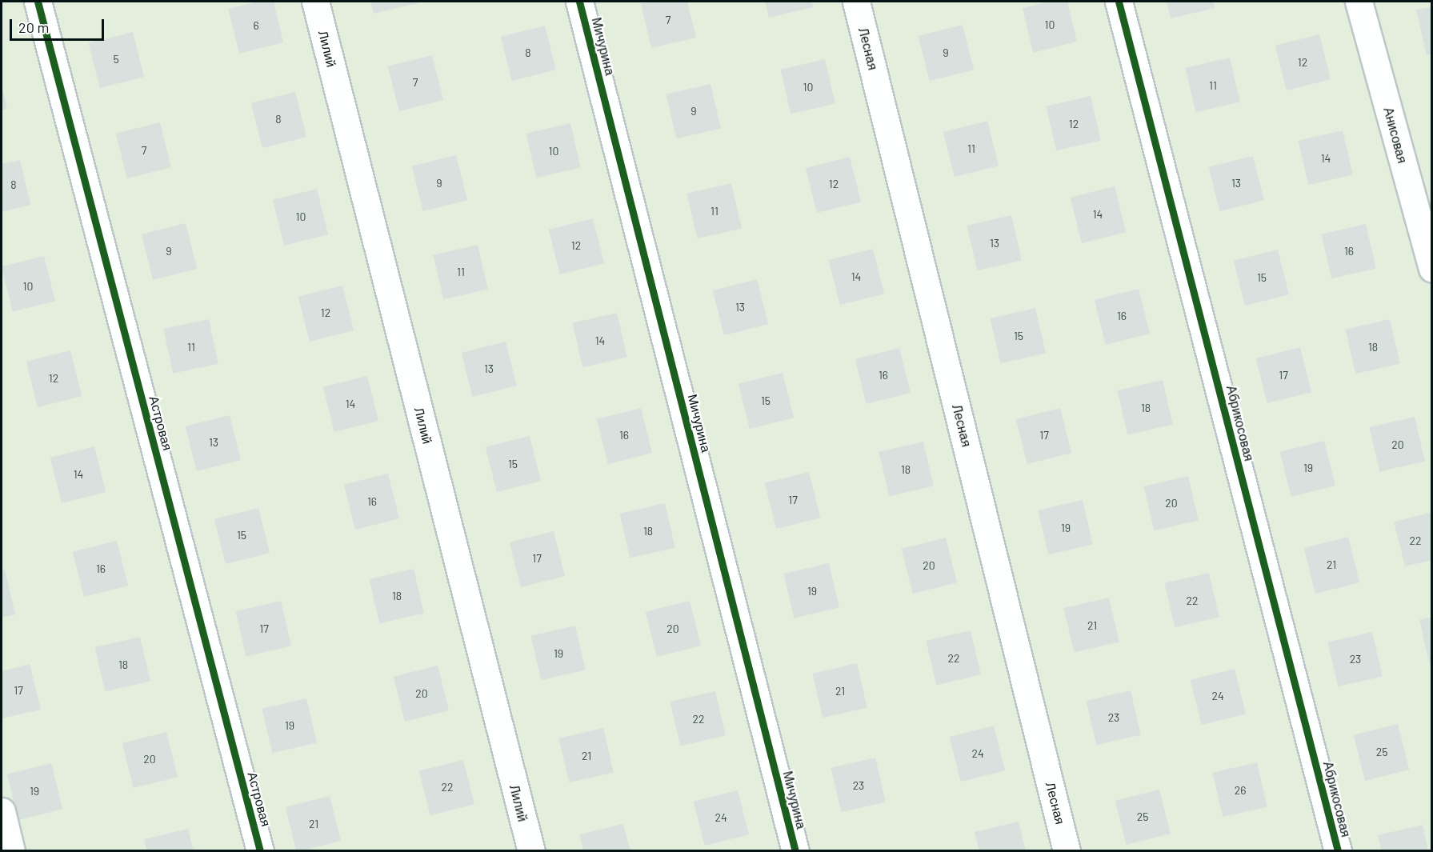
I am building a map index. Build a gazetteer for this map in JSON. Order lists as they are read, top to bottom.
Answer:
{
  "streets": {
    "street": [
      "Мичурина",
      "Лилий",
      "Лесная",
      "Анисовая",
      "Астровая",
      "Абрикосовая"
    ]
  },
  "house_numbers": [
    "7",
    "10",
    "6",
    "8",
    "9",
    "5",
    "12",
    "7",
    "11",
    "10",
    "9",
    "8",
    "12",
    "11",
    "7",
    "10",
    "14",
    "9",
    "13",
    "12",
    "8",
    "11",
    "14",
    "10",
    "13",
    "12",
    "9",
    "16",
    "11",
    "14",
    "15",
    "10",
    "13",
    "12",
    "16",
    "15",
    "14",
    "11",
    "18",
    "13",
    "16",
    "17",
    "12",
    "15",
    "14",
    "18",
    "16",
    "17",
    "13",
    "20",
    "15",
    "19",
    "18",
    "14",
    "17",
    "16",
    "20",
    "19",
    "18",
    "15",
    "22",
    "17",
    "21",
    "20",
    "16",
    "19",
    "18",
    "22",
    "21",
    "17",
    "20",
    "19",
    "22",
    "23",
    "18",
    "17",
    "21",
    "20",
    "24",
    "23",
    "22",
    "19",
    "25",
    "24",
    "21",
    "20",
    "23",
    "22",
    "26",
    "19",
    "25",
    "24",
    "21"
  ],
  "scale_bar": "20 m"
}
